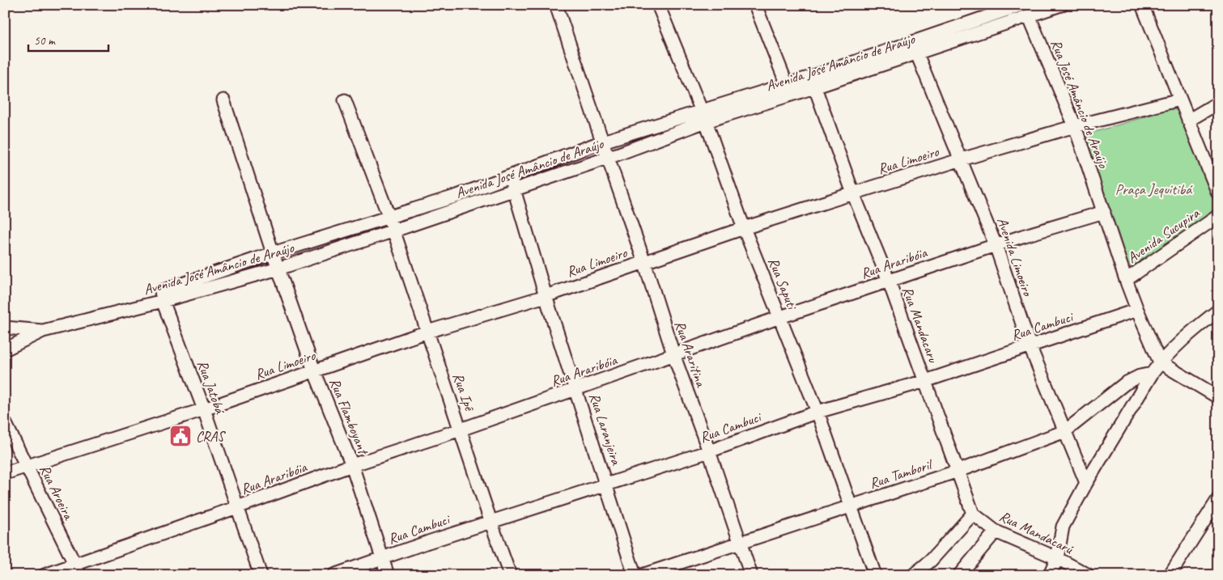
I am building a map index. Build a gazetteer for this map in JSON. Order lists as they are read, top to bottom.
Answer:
{
  "streets": {
    "street": [
      "Avenida José Amâncio de Araújo",
      "Rua José Amâncio de Araújo",
      "Rua Limoeiro",
      "Avenida Sucupira",
      "Avenida Limoeiro",
      "Rua Araribóia",
      "Rua Saputi",
      "Rua Mandacaru",
      "Rua Cambuci",
      "Rua Araritina",
      "Rua Jatobá",
      "Rua Ipê",
      "Rua Flamboyant",
      "Rua Laranjeira",
      "Rua Tamboril",
      "Rua Aroeira",
      "Rua Mandacarú"
    ]
  },
  "crossings": [
    ["Avenida José Amâncio de Araújo", "Rua José Amâncio de Araújo"],
    ["Avenida José Amâncio de Araújo", "Avenida Limoeiro"],
    ["Avenida José Amâncio de Araújo", "Rua Saputi"],
    ["Avenida José Amâncio de Araújo", "Rua Mandacaru"],
    ["Avenida José Amâncio de Araújo", "Rua Araritina"],
    ["Avenida José Amâncio de Araújo", "Rua Jatobá"],
    ["Avenida José Amâncio de Araújo", "Rua Ipê"],
    ["Avenida José Amâncio de Araújo", "Rua Flamboyant"],
    ["Avenida José Amâncio de Araújo", "Rua Laranjeira"],
    ["Rua José Amâncio de Araújo", "Rua Limoeiro"],
    ["Rua José Amâncio de Araújo", "Avenida Sucupira"],
    ["Rua José Amâncio de Araújo", "Rua Araribóia"],
    ["Rua José Amâncio de Araújo", "Rua Cambuci"],
    ["Rua Limoeiro", "Avenida Limoeiro"],
    ["Rua Limoeiro", "Rua Saputi"],
    ["Rua Limoeiro", "Rua Mandacaru"],
    ["Rua Limoeiro", "Rua Araritina"],
    ["Rua Limoeiro", "Rua Jatobá"],
    ["Rua Limoeiro", "Rua Ipê"],
    ["Rua Limoeiro", "Rua Flamboyant"],
    ["Rua Limoeiro", "Rua Laranjeira"],
    ["Rua Limoeiro", "Rua Aroeira"],
    ["Avenida Limoeiro", "Rua Araribóia"],
    ["Avenida Limoeiro", "Rua Cambuci"],
    ["Avenida Limoeiro", "Rua Tamboril"],
    ["Rua Araribóia", "Rua Saputi"],
    ["Rua Araribóia", "Rua Mandacaru"],
    ["Rua Araribóia", "Rua Araritina"],
    ["Rua Araribóia", "Rua Jatobá"],
    ["Rua Araribóia", "Rua Ipê"],
    ["Rua Araribóia", "Rua Flamboyant"],
    ["Rua Araribóia", "Rua Laranjeira"],
    ["Rua Araribóia", "Rua Aroeira"],
    ["Rua Saputi", "Rua Cambuci"],
    ["Rua Saputi", "Rua Tamboril"],
    ["Rua Mandacaru", "Rua Cambuci"],
    ["Rua Mandacaru", "Rua Tamboril"],
    ["Rua Mandacaru", "Rua Mandacarú"],
    ["Rua Cambuci", "Rua Araritina"],
    ["Rua Cambuci", "Rua Ipê"],
    ["Rua Cambuci", "Rua Flamboyant"],
    ["Rua Cambuci", "Rua Laranjeira"],
    ["Rua Araritina", "Rua Tamboril"]
  ],
  "parks": ["Praça Jequitibá"],
  "places": {
    "public building": ["CRAS"]
  },
  "scale_bar": "50 m"
}
